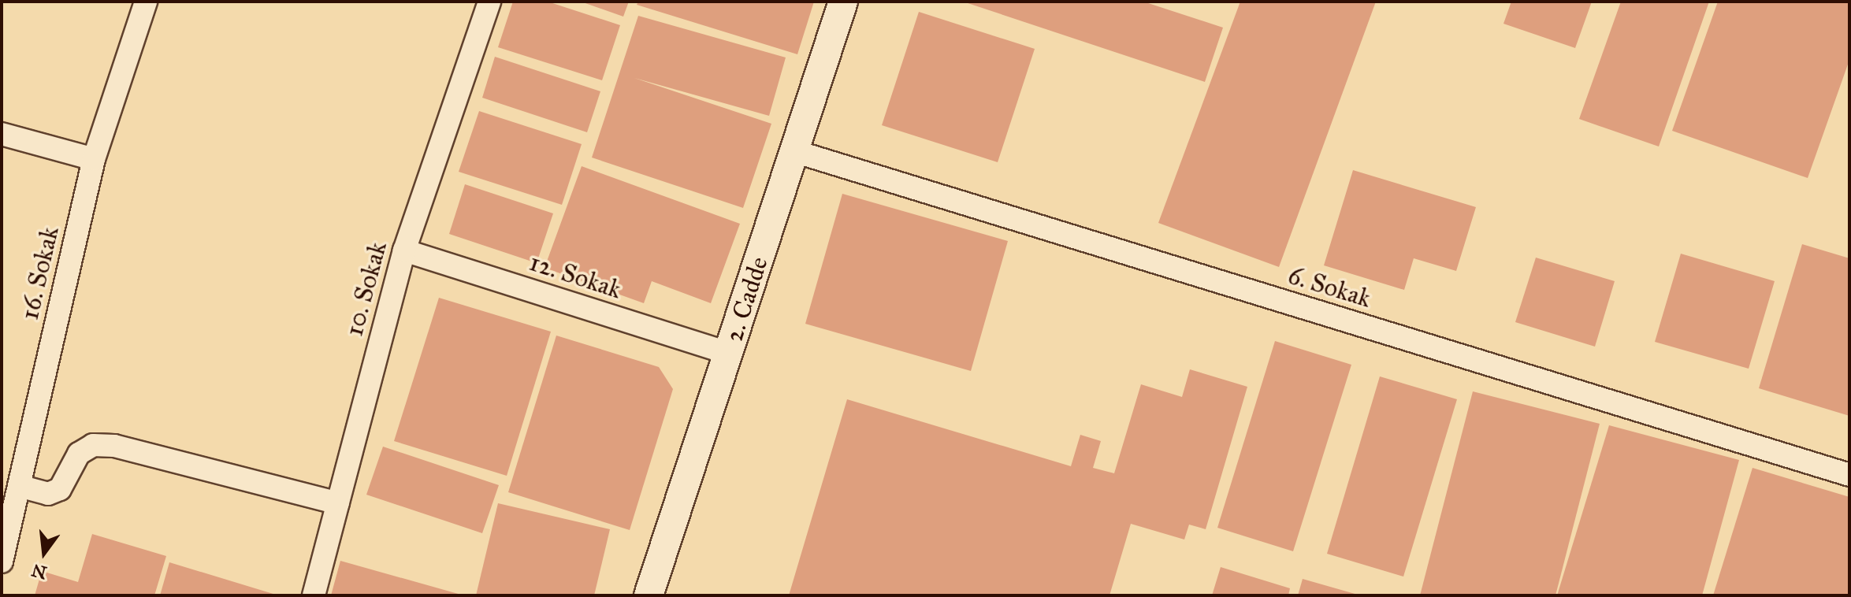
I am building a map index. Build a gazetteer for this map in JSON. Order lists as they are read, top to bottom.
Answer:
{
  "streets": {
    "street": [
      "16. Sokak",
      "12. Sokak",
      "6. Sokak",
      "10. Sokak",
      "2. Cadde"
    ]
  },
  "crossings": [
    ["12. Sokak", "10. Sokak"],
    ["12. Sokak", "2. Cadde"],
    ["6. Sokak", "2. Cadde"]
  ],
  "north": "bottom"
}
